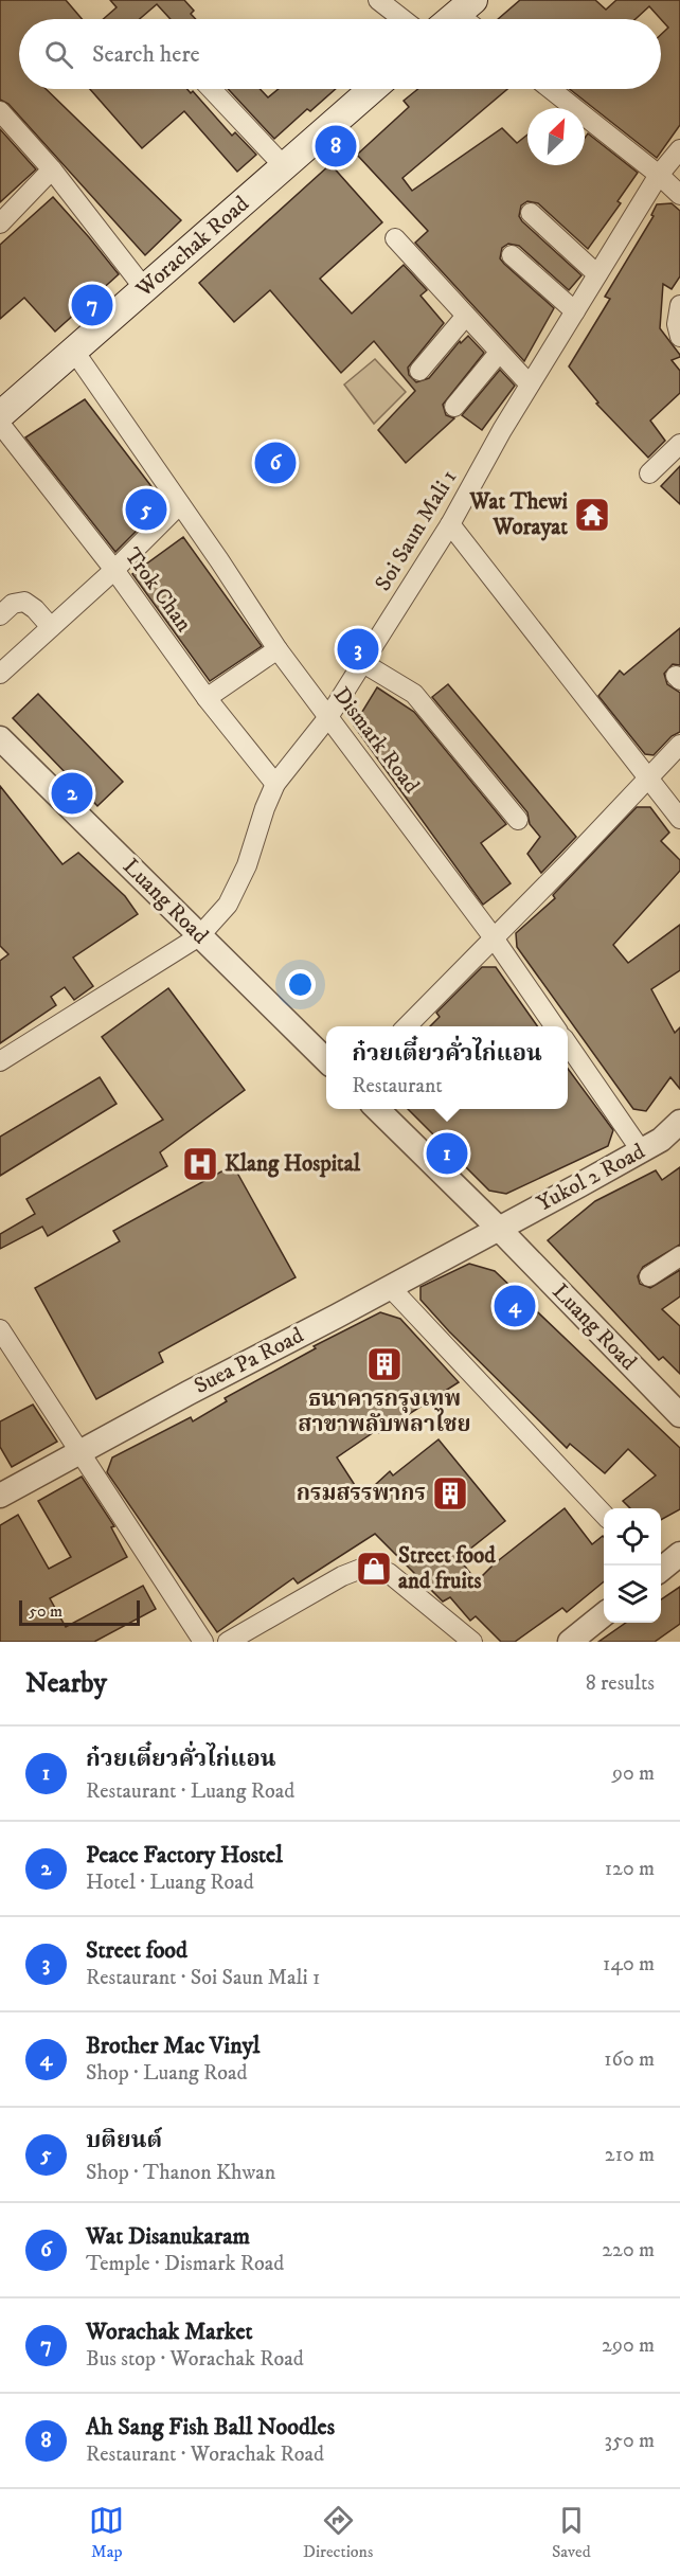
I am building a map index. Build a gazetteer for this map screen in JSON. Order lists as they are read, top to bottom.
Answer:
{
  "streets": {
    "main road": ["Worachak Road"],
    "street": [
      "Soi Saun Mali 1",
      "Trok Chan",
      "Dismark Road",
      "Luang Road",
      "Yukol 2 Road",
      "Suea Pa Road"
    ]
  },
  "crossings": [
    ["Worachak Road", "Dismark Road"],
    ["Soi Saun Mali 1", "Trok Chan"],
    ["Soi Saun Mali 1", "Dismark Road"],
    ["Soi Saun Mali 1", "Luang Road"],
    ["Luang Road", "Yukol 2 Road"],
    ["Luang Road", "Suea Pa Road"],
    ["Yukol 2 Road", "Suea Pa Road"]
  ],
  "places": {
    "temple": ["Wat Thewi Worayat"],
    "hospital": ["Klang Hospital"],
    "building": ["ธนาคารกรุงเทพ สาขาพลับพลาไชย", "กรมสรรพากร"],
    "shop": ["Street food and fruits"]
  },
  "scale_bar": "50 m",
  "north": "top right",
  "page": {
    "search": "Search here",
    "pins": [
      "8",
      "7",
      "6",
      "5",
      "3",
      "2",
      "1",
      "4"
    ],
    "popup": ["ก๋วยเตี๋ยวคั่วไก่แอน", "Restaurant"],
    "scale": "50 m",
    "heading": ["Nearby", "8 results"],
    "list": [
      {
        "mark": "1",
        "name": "ก๋วยเตี๋ยวคั่วไก่แอน",
        "note": "Restaurant · Luang Road",
        "value": "90 m"
      },
      {
        "mark": "2",
        "name": "Peace Factory Hostel",
        "note": "Hotel · Luang Road",
        "value": "120 m"
      },
      {
        "mark": "3",
        "name": "Street food",
        "note": "Restaurant · Soi Saun Mali 1",
        "value": "140 m"
      },
      {
        "mark": "4",
        "name": "Brother Mac Vinyl",
        "note": "Shop · Luang Road",
        "value": "160 m"
      },
      {
        "mark": "5",
        "name": "บติยนต์",
        "note": "Shop · Thanon Khwan",
        "value": "210 m"
      },
      {
        "mark": "6",
        "name": "Wat Disanukaram",
        "note": "Temple · Dismark Road",
        "value": "220 m"
      },
      {
        "mark": "7",
        "name": "Worachak Market",
        "note": "Bus stop · Worachak Road",
        "value": "290 m"
      },
      {
        "mark": "8",
        "name": "Ah Sang Fish Ball Noodles",
        "note": "Restaurant · Worachak Road",
        "value": "350 m"
      }
    ],
    "nav": ["Map", "Directions", "Saved"]
  }
}
